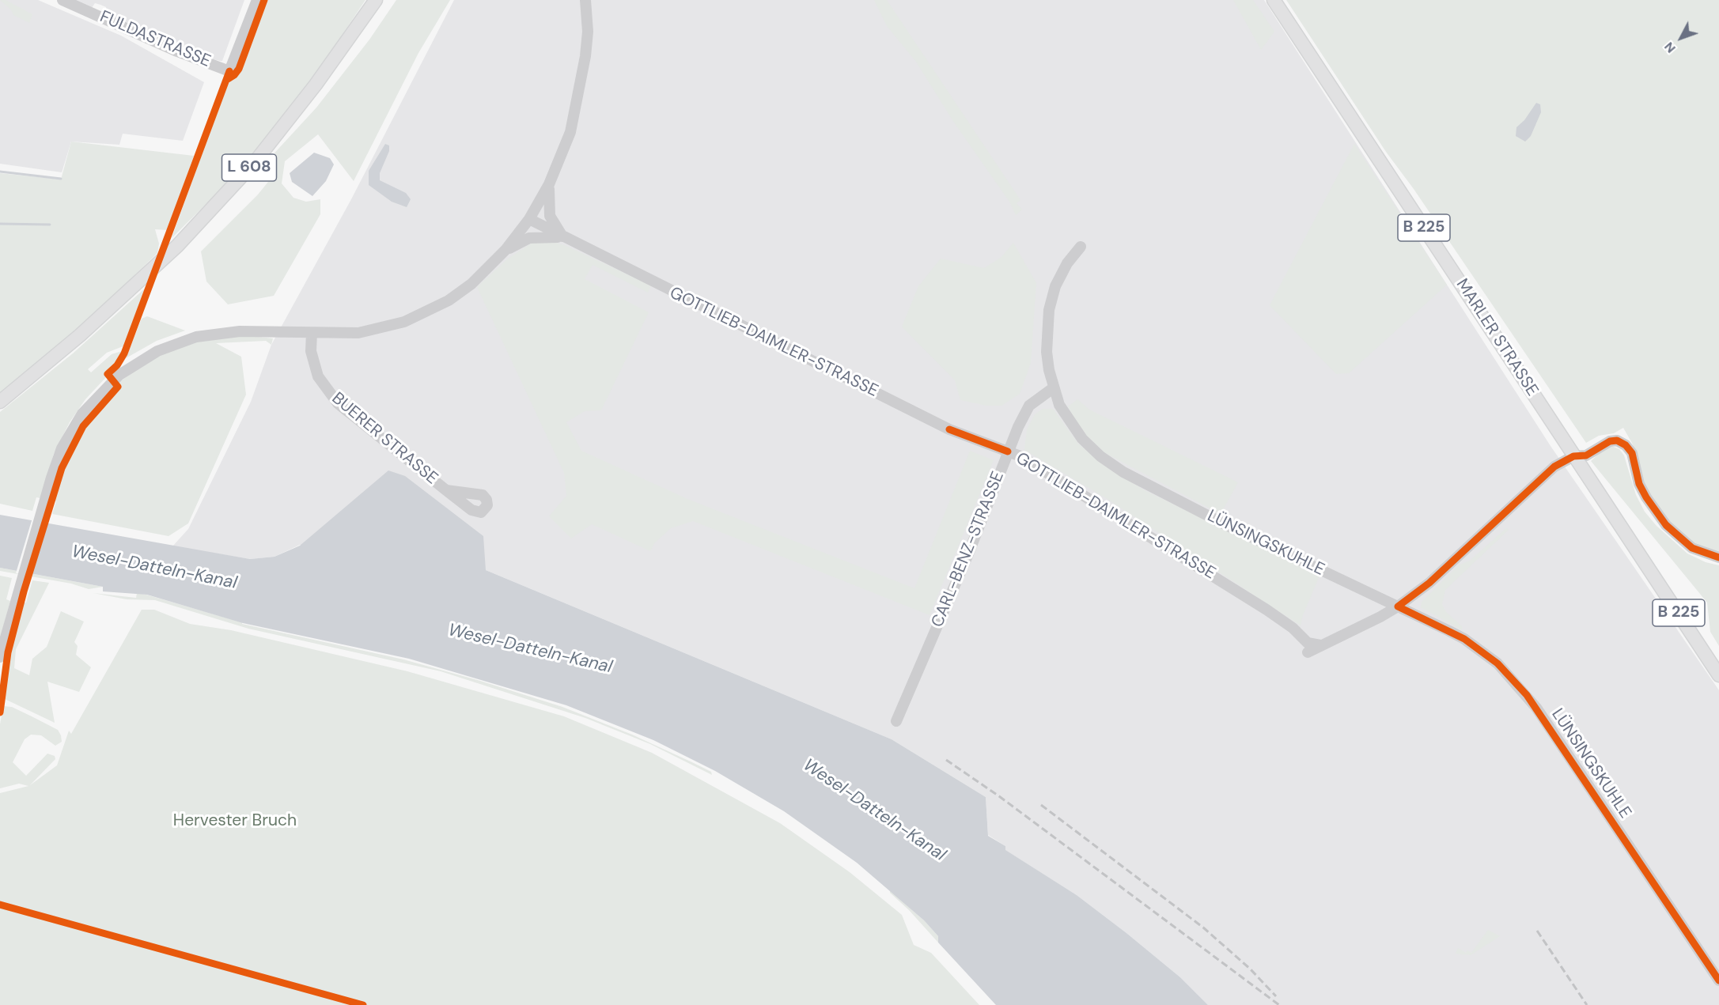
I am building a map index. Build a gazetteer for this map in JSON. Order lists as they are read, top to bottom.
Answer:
{
  "streets": {
    "main road": ["L 608", "B 225", "MARLER STRASSE"],
    "street": [
      "FULDASTRASSE",
      "GOTTLIEB-DAIMLER-STRASSE",
      "BUERER STRASSE",
      "LÜNSINGSKUHLE",
      "CARL-BENZ-STRASSE"
    ]
  },
  "crossings": [
    ["GOTTLIEB-DAIMLER-STRASSE", "CARL-BENZ-STRASSE"],
    ["LÜNSINGSKUHLE", "CARL-BENZ-STRASSE"]
  ],
  "water": ["Wesel-Datteln-Kanal"],
  "parks": ["Hervester Bruch"],
  "north": "bottom left"
}
